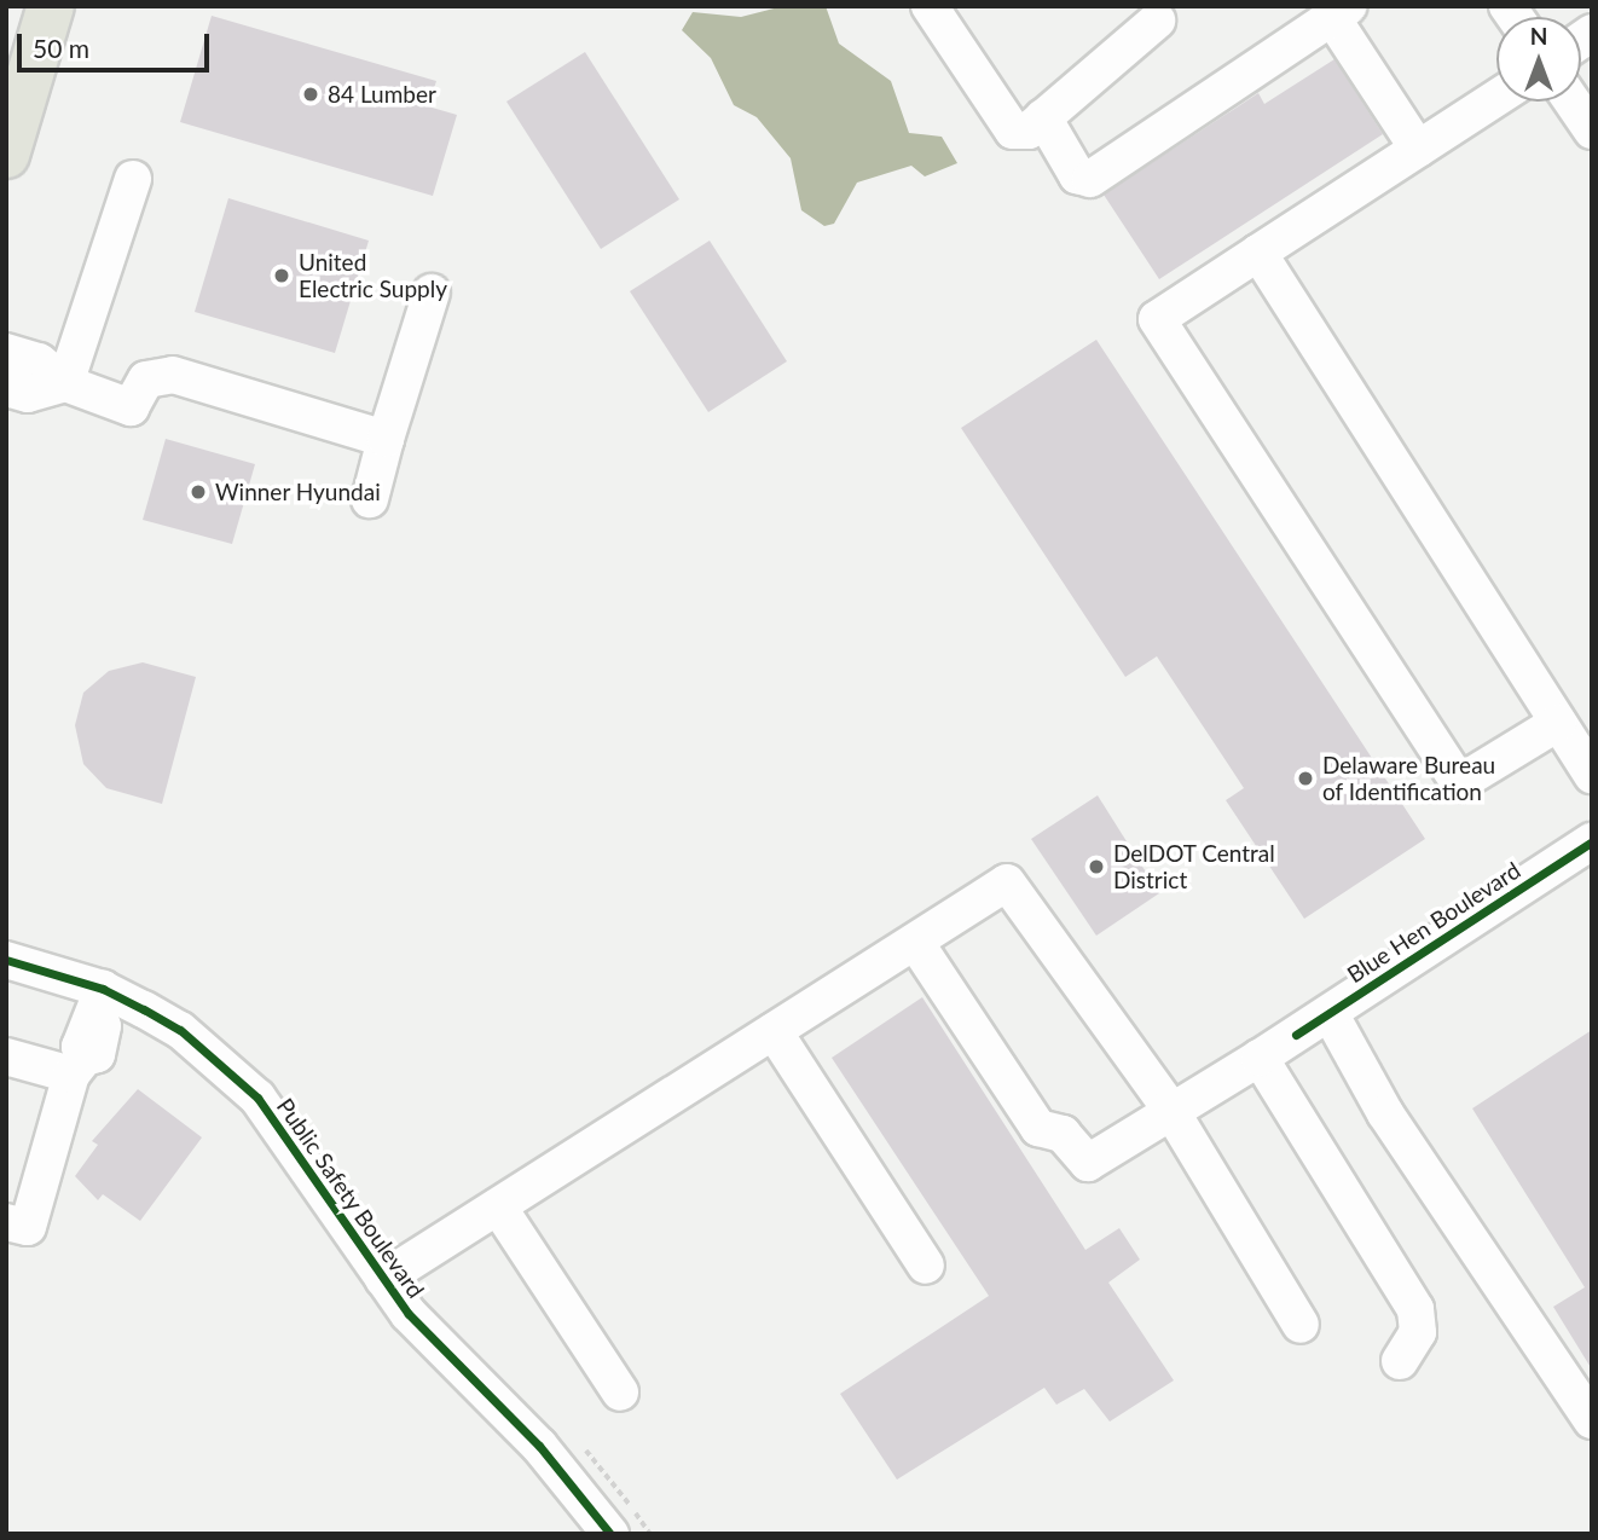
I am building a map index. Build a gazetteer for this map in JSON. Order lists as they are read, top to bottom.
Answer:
{
  "streets": {
    "street": ["Blue Hen Boulevard", "Public Safety Boulevard"]
  },
  "places": [
    "84 Lumber",
    "United Electric Supply",
    "Winner Hyundai",
    "Delaware Bureau of Identification",
    "DelDOT Central District"
  ],
  "scale_bar": "50 m",
  "north": "top"
}
